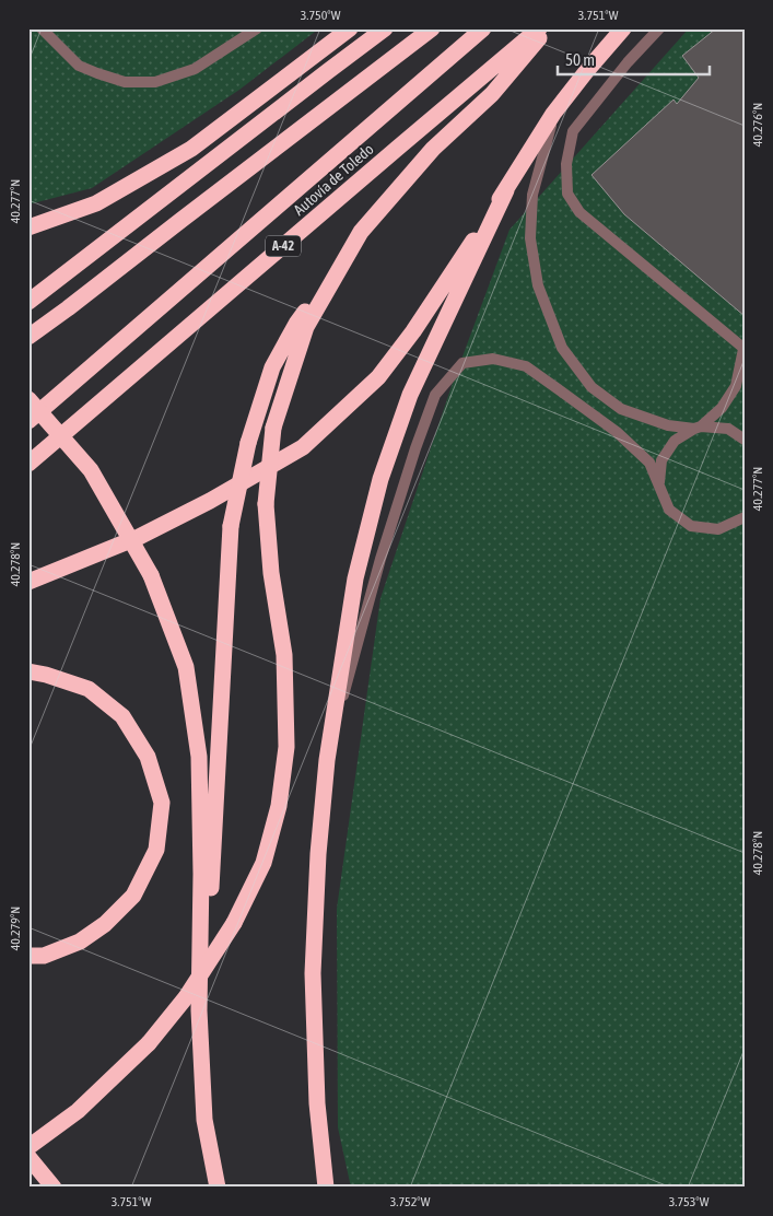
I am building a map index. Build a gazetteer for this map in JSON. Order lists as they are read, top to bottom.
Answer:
{
  "streets": {
    "highway": ["Autovía de Toledo", "A-42"]
  },
  "scale_bar": "50 m",
  "coordinates": [
    "3.750°W",
    "3.751°W",
    "40.276°N",
    "40.277°N",
    "40.278°N",
    "40.279°N",
    "3.752°W",
    "3.753°W"
  ]
}
